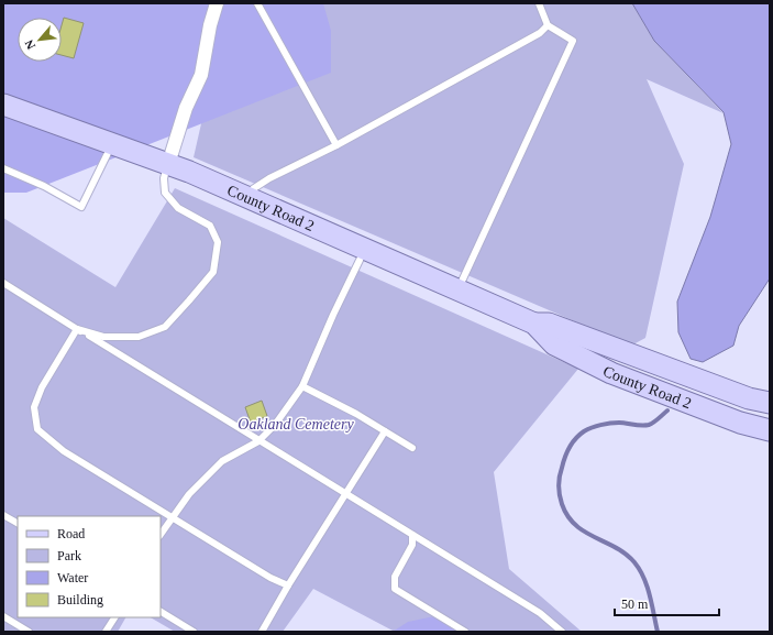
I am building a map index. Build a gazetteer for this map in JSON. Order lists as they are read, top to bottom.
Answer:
{
  "streets": {
    "main road": ["County Road 2"]
  },
  "parks": ["Oakland Cemetery"],
  "legend": [
    "Road",
    "Park",
    "Water",
    "Building"
  ],
  "scale_bar": "50 m",
  "north": "bottom left"
}
